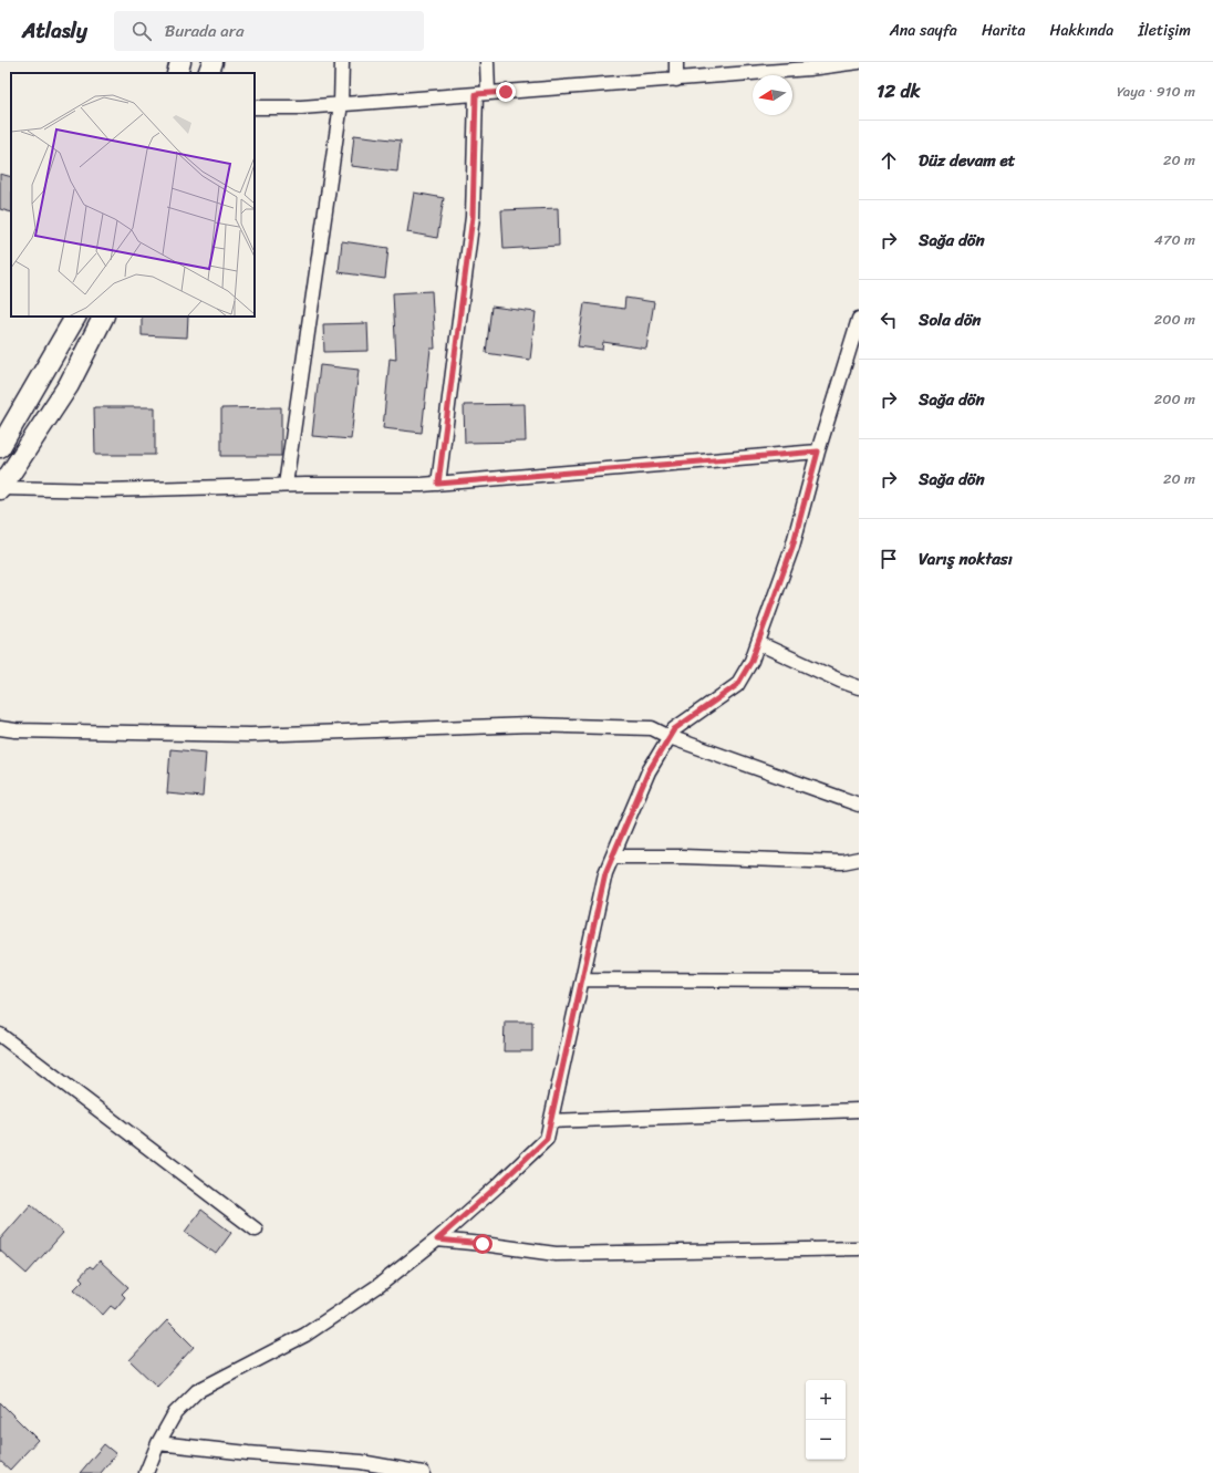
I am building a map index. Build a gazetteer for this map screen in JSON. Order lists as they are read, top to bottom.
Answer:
{
  "north": "left",
  "page": {
    "header": "Atlasly",
    "search": "Burada ara",
    "nav": [
      "Ana sayfa",
      "Harita",
      "Hakkında",
      "İletişim"
    ],
    "heading": ["12 dk", "Yaya · 910 m"],
    "list": [
      ["Düz devam et", "20 m"],
      ["Sağa dön", "470 m"],
      ["Sola dön", "200 m"],
      ["Sağa dön", "200 m"],
      ["Sağa dön", "20 m"],
      "Varış noktası"
    ],
    "map_buttons": ["+", "−"]
  }
}
